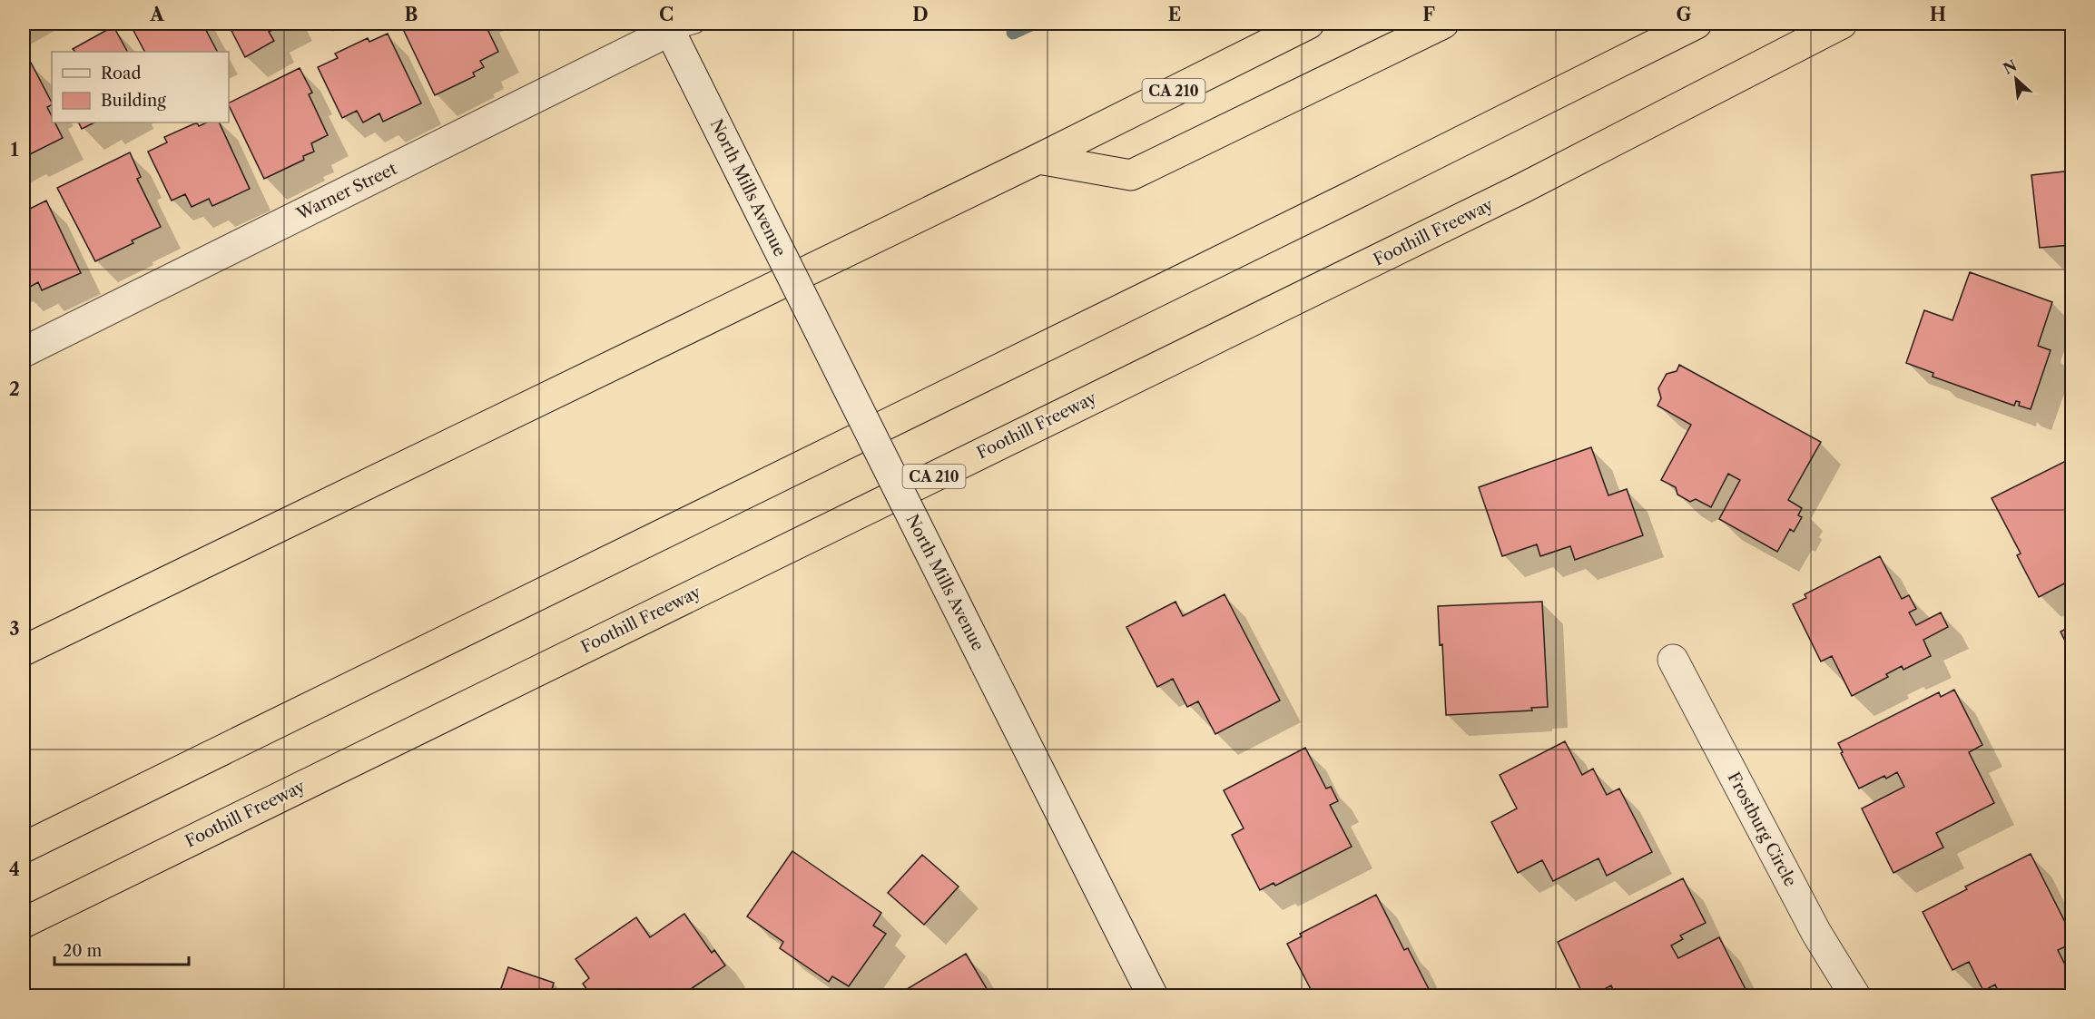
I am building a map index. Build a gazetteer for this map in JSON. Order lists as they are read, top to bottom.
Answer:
{
  "streets": {
    "highway": ["CA 210", "Foothill Freeway"],
    "street": ["North Mills Avenue", "Warner Street", "Frostburg Circle"]
  },
  "crossings": [
    ["North Mills Avenue", "Warner Street"]
  ],
  "legend": ["Road", "Building"],
  "scale_bar": "20 m",
  "north": "top left",
  "grid": {
    "columns": [
      "A",
      "B",
      "C",
      "D",
      "E",
      "F",
      "G",
      "H"
    ],
    "rows": [
      "1",
      "2",
      "3",
      "4"
    ]
  }
}
